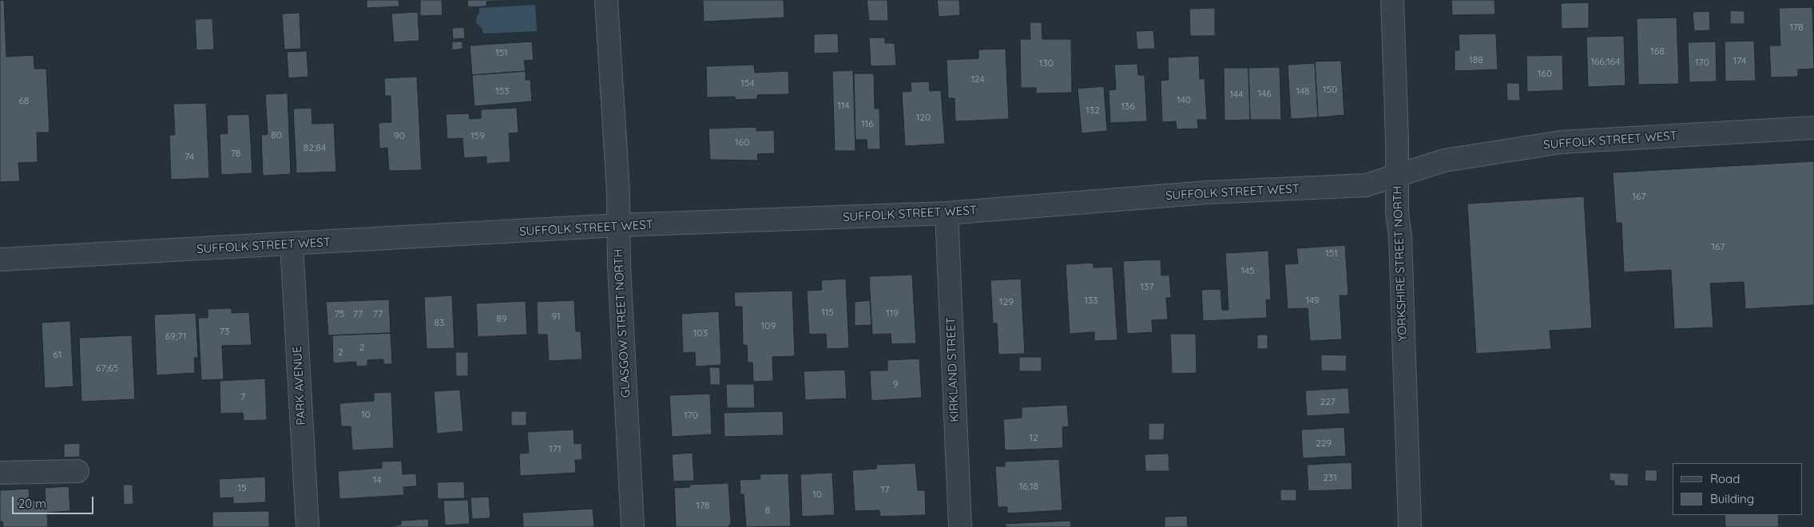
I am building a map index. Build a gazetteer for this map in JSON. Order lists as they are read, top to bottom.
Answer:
{
  "streets": {
    "street": [
      "SUFFOLK STREET WEST",
      "YORKSHIRE STREET NORTH",
      "GLASGOW STREET NORTH",
      "KIRKLAND STREET",
      "PARK AVENUE"
    ]
  },
  "crossings": [
    ["SUFFOLK STREET WEST", "YORKSHIRE STREET NORTH"],
    ["SUFFOLK STREET WEST", "GLASGOW STREET NORTH"],
    ["SUFFOLK STREET WEST", "KIRKLAND STREET"],
    ["SUFFOLK STREET WEST", "PARK AVENUE"]
  ],
  "house_numbers": [
    "178",
    "168",
    "151",
    "188",
    "174",
    "166;164",
    "170",
    "130",
    "160",
    "124",
    "154",
    "150",
    "153",
    "148",
    "146",
    "144",
    "140",
    "68",
    "114",
    "136",
    "132",
    "120",
    "116",
    "80",
    "90",
    "159",
    "160",
    "82;84",
    "78",
    "74",
    "167",
    "167",
    "151",
    "145",
    "137",
    "133",
    "149",
    "129",
    "115",
    "119",
    "75",
    "77",
    "77",
    "91",
    "89",
    "83",
    "109",
    "73",
    "103",
    "69;71",
    "2",
    "2",
    "61",
    "67;65",
    "9",
    "7",
    "227",
    "10",
    "170",
    "12",
    "229",
    "171",
    "231",
    "14",
    "16;18",
    "15",
    "17",
    "10",
    "178",
    "8"
  ],
  "legend": ["Road", "Building"],
  "scale_bar": "20 m"
}
